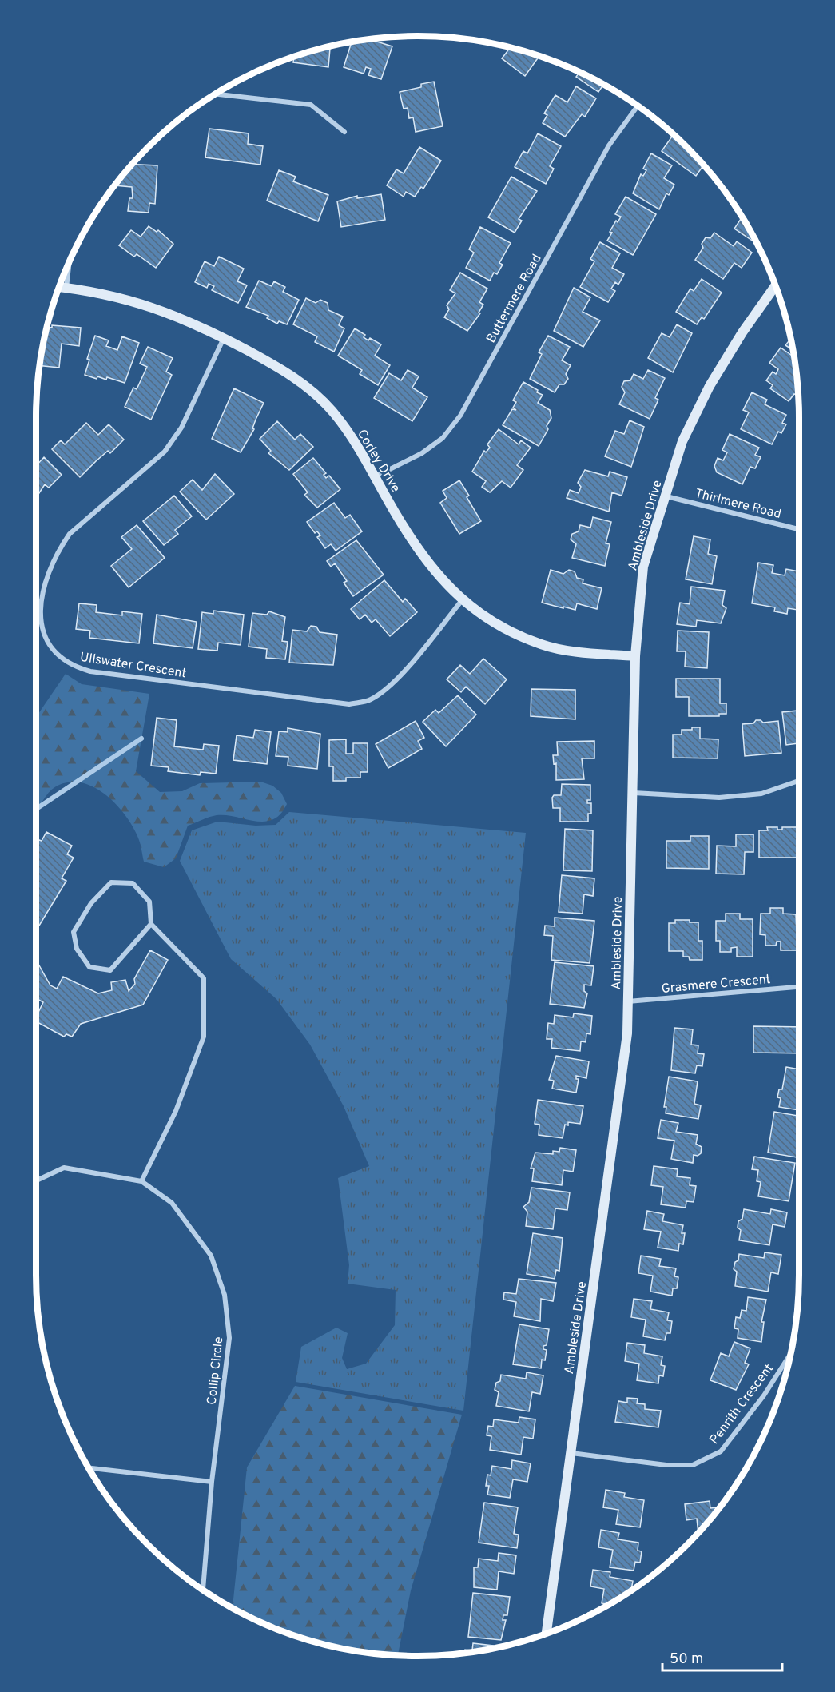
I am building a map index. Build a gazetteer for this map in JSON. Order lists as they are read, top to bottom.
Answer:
{
  "streets": {
    "street": [
      "Buttermere Road",
      "Corley Drive",
      "Thirlmere Road",
      "Ambleside Drive",
      "Ullswater Crescent",
      "Grasmere Crescent",
      "Collip Circle",
      "Penrith Crescent"
    ]
  },
  "crossings": [
    ["Buttermere Road", "Corley Drive"],
    ["Corley Drive", "Ambleside Drive"],
    ["Corley Drive", "Ullswater Crescent"],
    ["Thirlmere Road", "Ambleside Drive"],
    ["Ambleside Drive", "Grasmere Crescent"],
    ["Ambleside Drive", "Penrith Crescent"]
  ],
  "scale_bar": "50 m"
}
